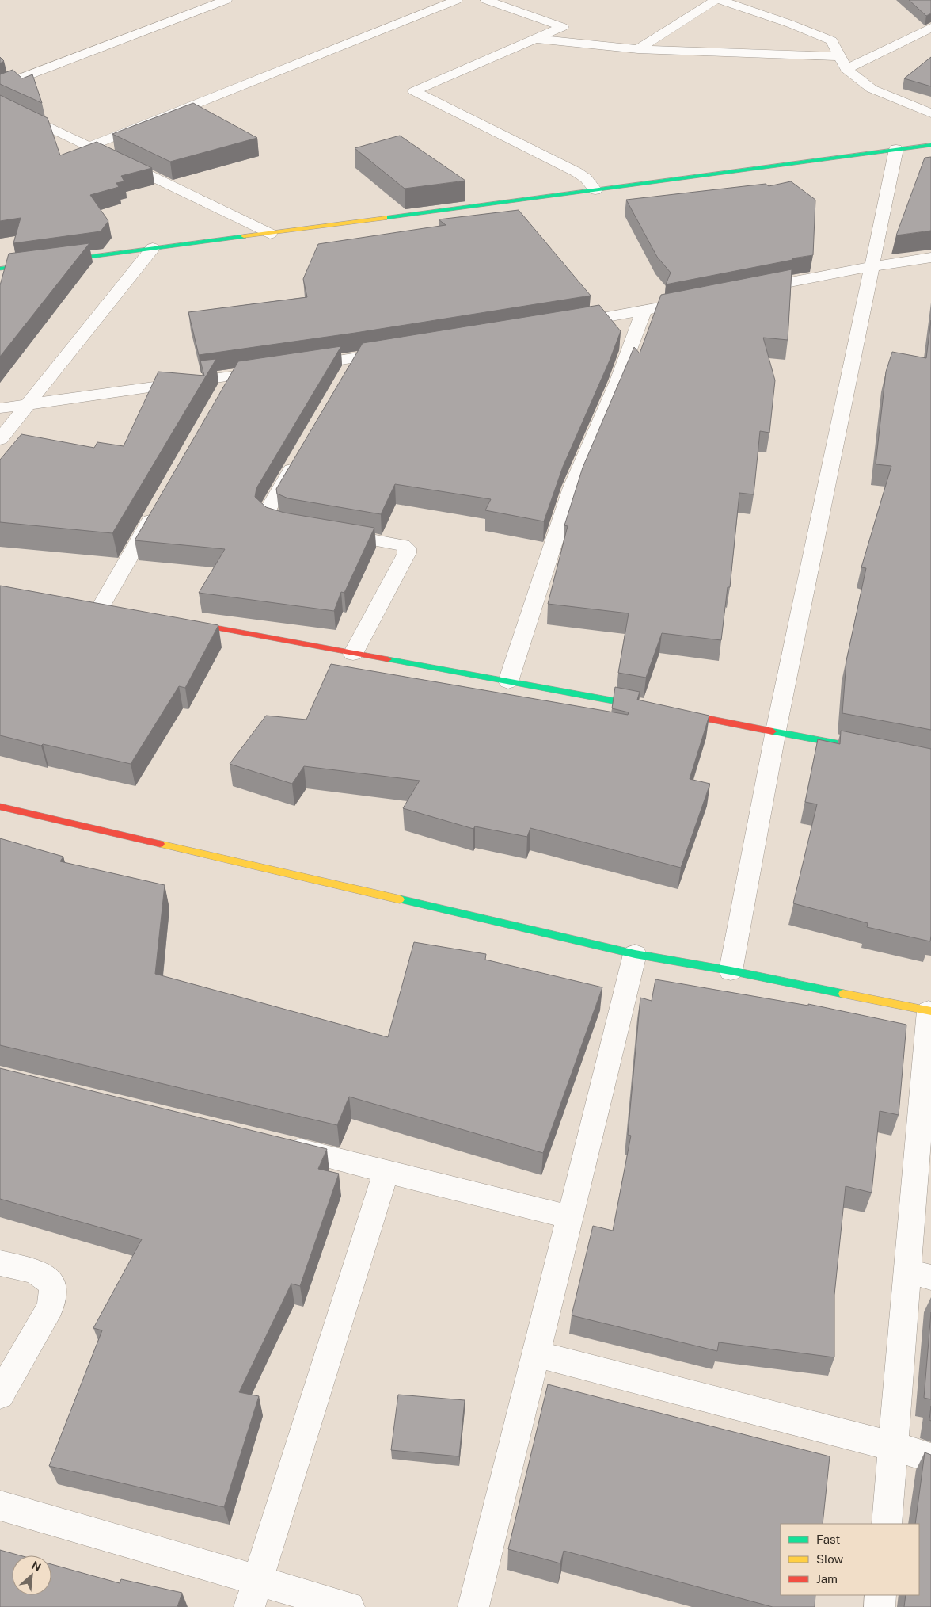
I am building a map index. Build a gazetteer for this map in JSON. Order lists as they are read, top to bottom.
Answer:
{
  "legend": ["Fast", "Slow", "Jam"],
  "north": "top right"
}
